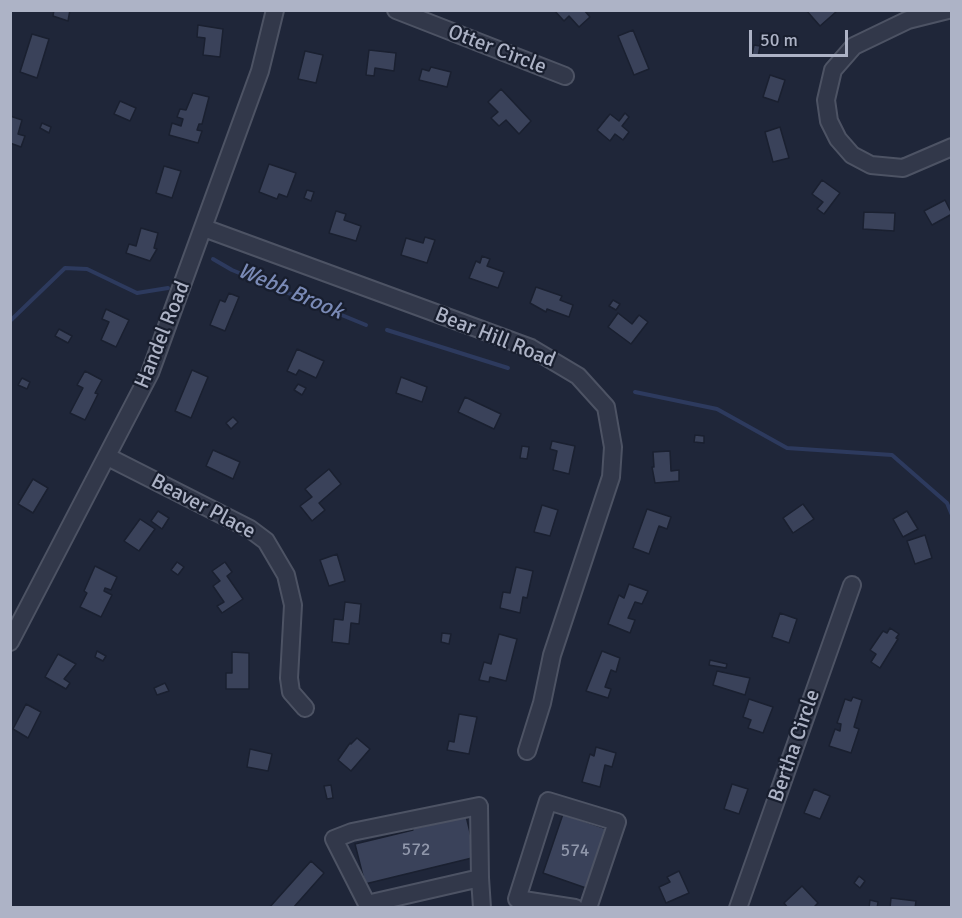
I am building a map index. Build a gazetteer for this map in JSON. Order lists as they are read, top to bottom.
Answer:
{
  "streets": {
    "street": [
      "Otter Circle",
      "Handel Road",
      "Bear Hill Road",
      "Beaver Place",
      "Bertha Circle"
    ]
  },
  "crossings": [
    ["Handel Road", "Bear Hill Road"],
    ["Handel Road", "Beaver Place"]
  ],
  "water": ["Webb Brook"],
  "house_numbers": ["572", "574"],
  "scale_bar": "50 m"
}
